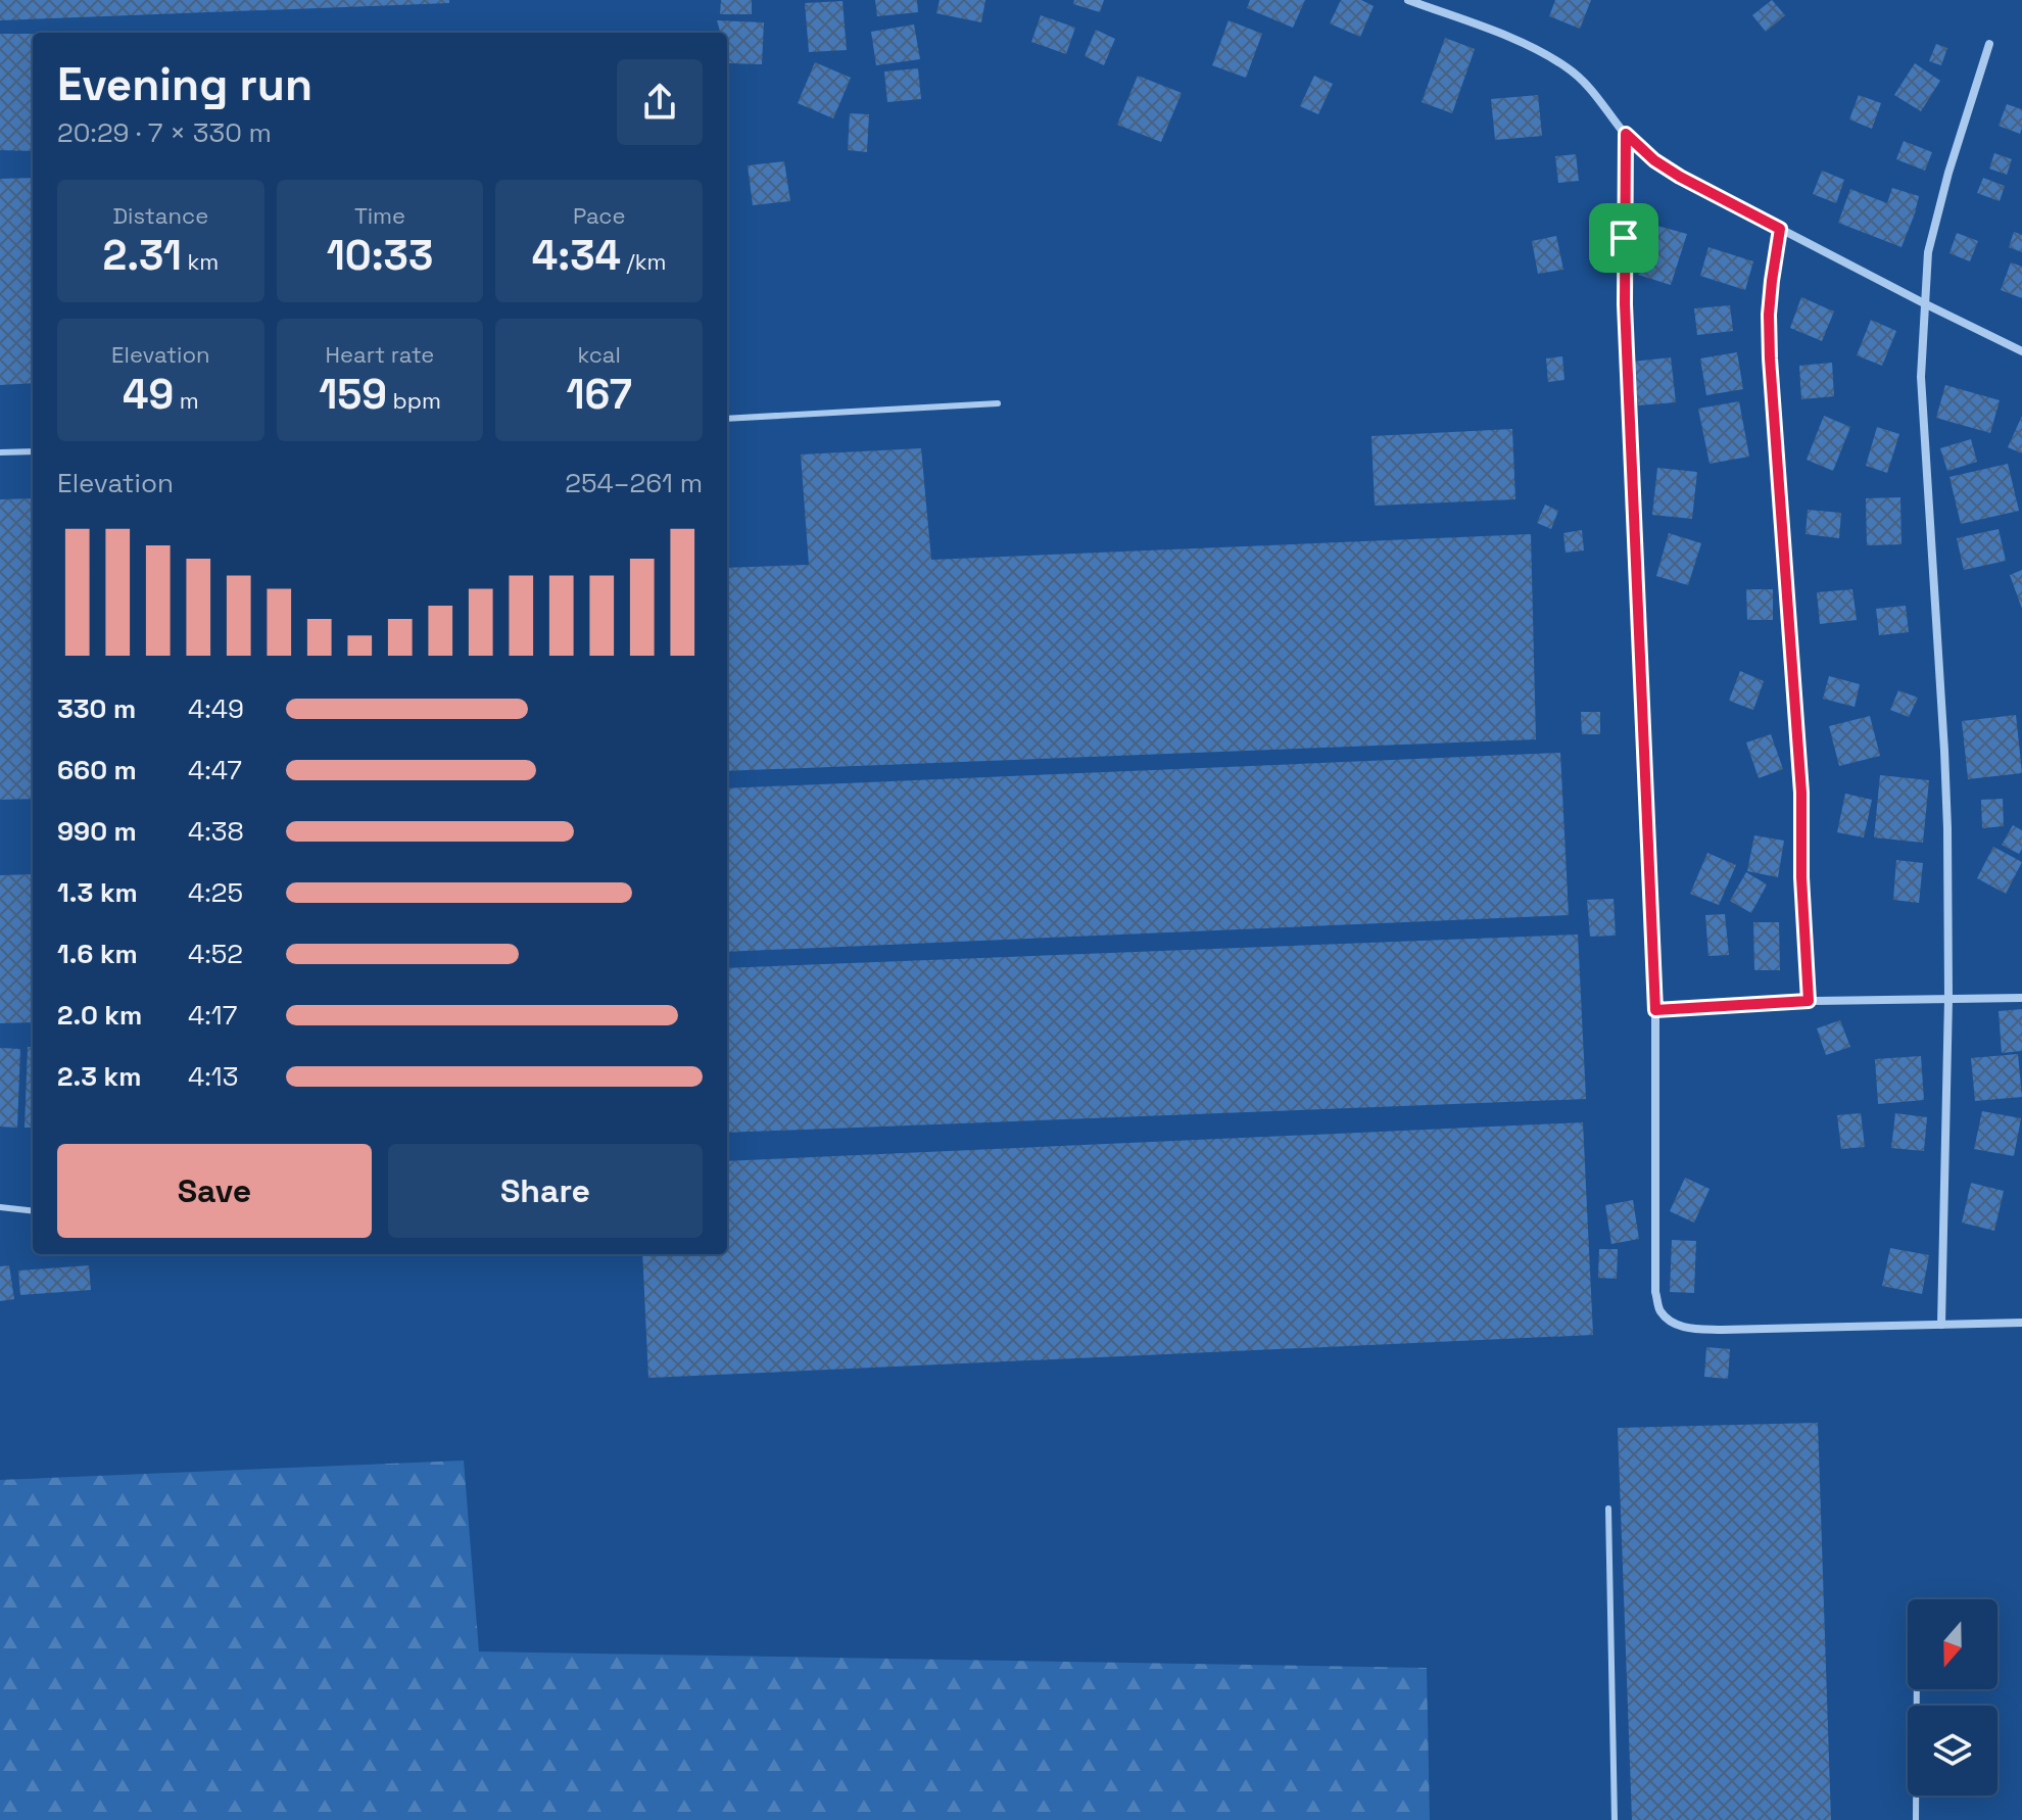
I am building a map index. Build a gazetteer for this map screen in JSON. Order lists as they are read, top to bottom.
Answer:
{
  "north": "bottom",
  "page": {
    "heading": ["Evening run", "20:29 · 7 × 330 m"],
    "stats": [
      ["Distance", "2.31 km"],
      ["Time", "10:33"],
      ["Pace", "4:34 /km"],
      ["Elevation", "49 m"],
      ["Heart rate", "159 bpm"],
      ["kcal", "167"]
    ],
    "chart": ["Elevation", "254–261 m"],
    "list": [
      {
        "name": "330 m",
        "note": "4:49"
      },
      {
        "name": "660 m",
        "note": "4:47"
      },
      {
        "name": "990 m",
        "note": "4:38"
      },
      {
        "name": "1.3 km",
        "note": "4:25"
      },
      {
        "name": "1.6 km",
        "note": "4:52"
      },
      {
        "name": "2.0 km",
        "note": "4:17"
      },
      {
        "name": "2.3 km",
        "note": "4:13"
      }
    ],
    "buttons": ["Save", "Share"]
  }
}
